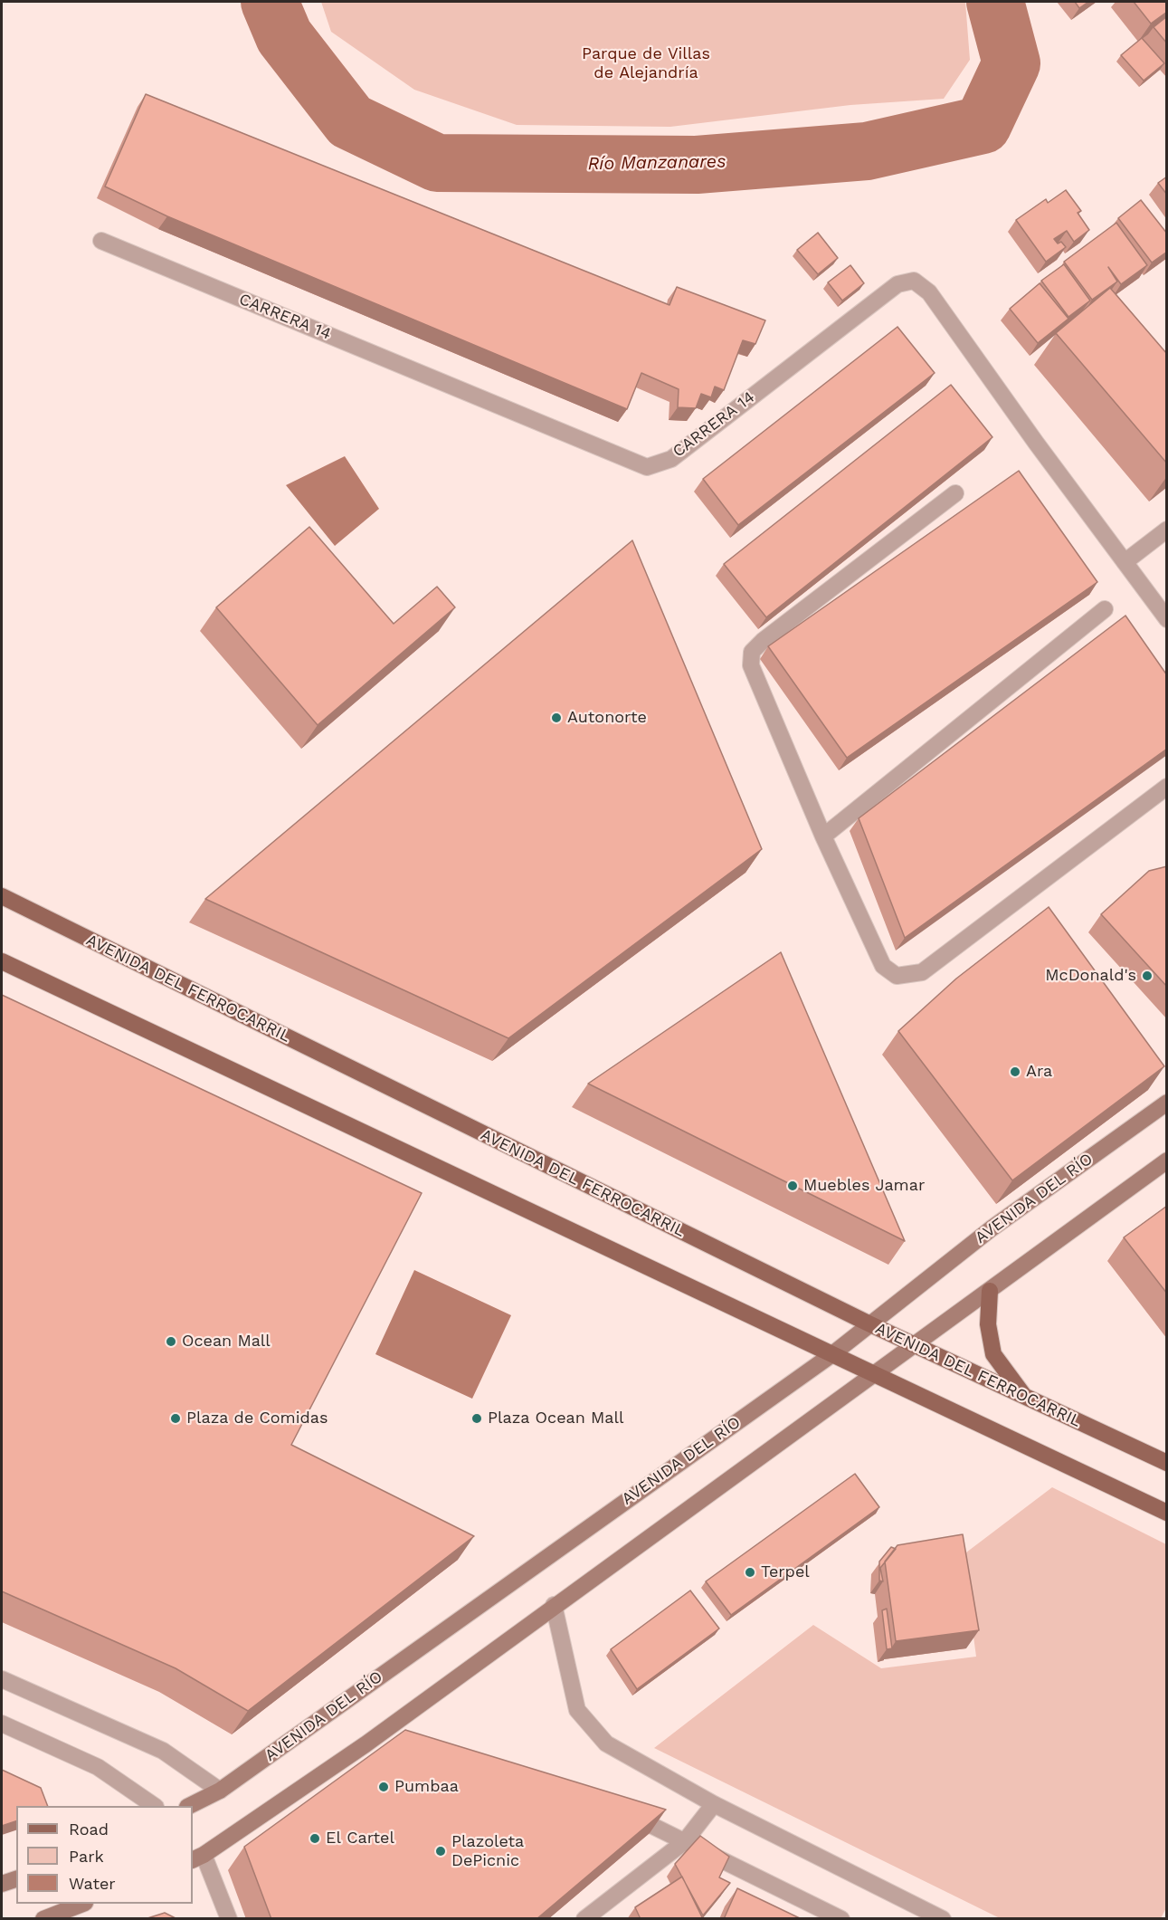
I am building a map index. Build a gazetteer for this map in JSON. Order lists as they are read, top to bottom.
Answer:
{
  "streets": {
    "main road": ["AVENIDA DEL FERROCARRIL", "AVENIDA DEL RÍO"],
    "street": ["CARRERA 14"]
  },
  "crossings": [
    ["AVENIDA DEL FERROCARRIL", "AVENIDA DEL RÍO"]
  ],
  "water": ["Río Manzanares"],
  "parks": ["Parque de Villas de Alejandría"],
  "places": [
    "Autonorte",
    "McDonald's",
    "Ara",
    "Muebles Jamar",
    "Ocean Mall",
    "Plaza de Comidas",
    "Plaza Ocean Mall",
    "Terpel",
    "Pumbaa",
    "El Cartel",
    "Plazoleta DePicnic"
  ],
  "legend": ["Road", "Park", "Water"]
}
